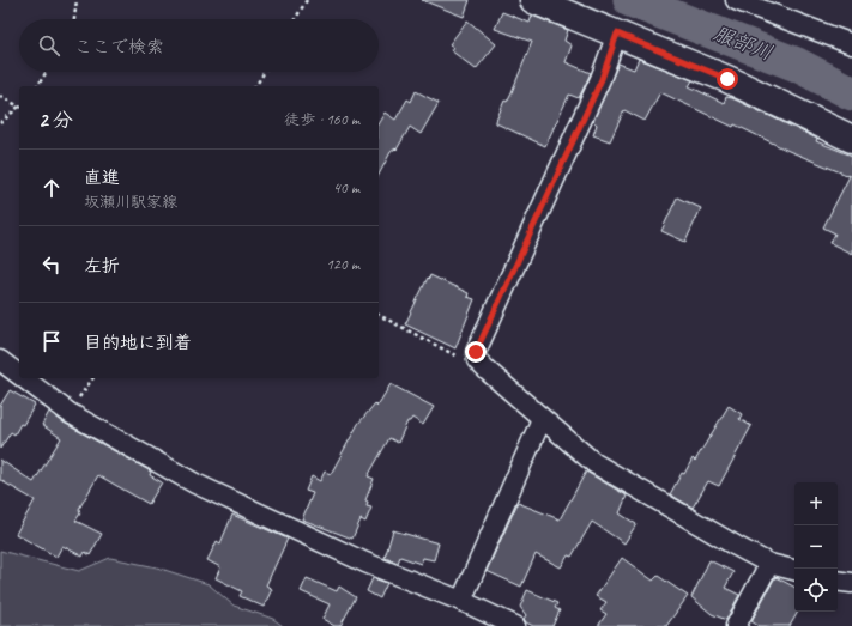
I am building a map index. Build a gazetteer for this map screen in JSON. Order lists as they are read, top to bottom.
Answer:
{
  "water": ["服部川"],
  "page": {
    "search": "ここで検索",
    "heading": ["2 分", "徒歩 · 160 m"],
    "list": [
      ["直進", "坂瀬川駅家線", "40 m"],
      ["左折", "120 m"],
      "目的地に到着"
    ],
    "map_buttons": ["+", "−"]
  }
}
